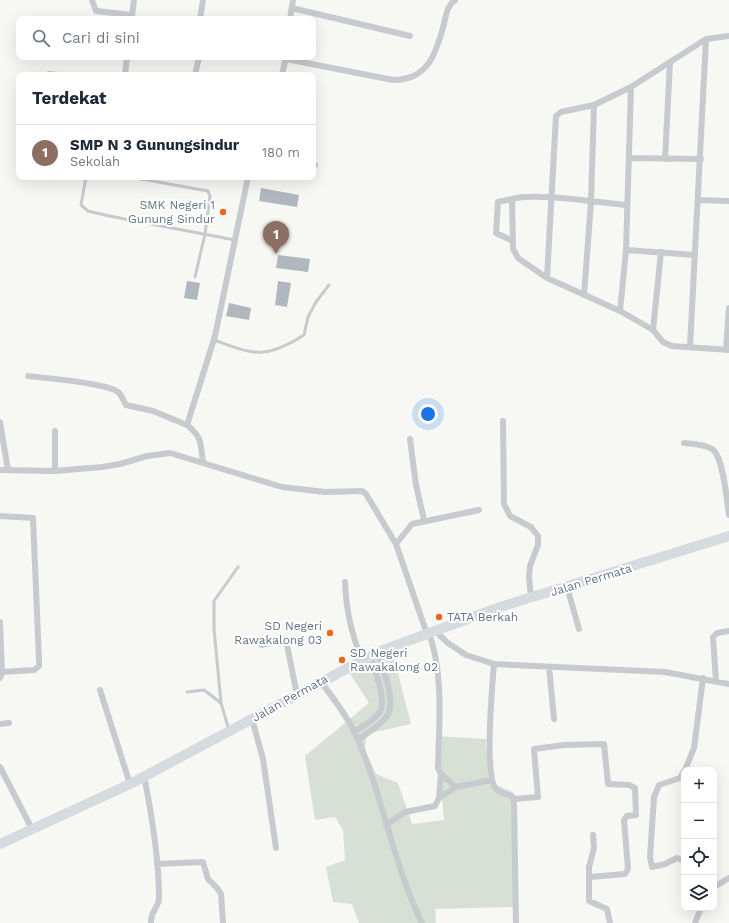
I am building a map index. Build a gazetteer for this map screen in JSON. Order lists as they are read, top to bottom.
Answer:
{
  "streets": {
    "main road": ["Jalan Permata"]
  },
  "places": [
    "SMK Negeri 1 Gunung Sindur",
    "TATA Berkah",
    "SD Negeri Rawakalong 03",
    "SD Negeri Rawakalong 02"
  ],
  "page": {
    "search": "Cari di sini",
    "heading": "Terdekat",
    "list": [
      {
        "mark": "1",
        "name": "SMP N 3 Gunungsindur",
        "note": "Sekolah",
        "value": "180 m"
      }
    ],
    "pins": "1",
    "map_buttons": ["+", "−"]
  }
}
